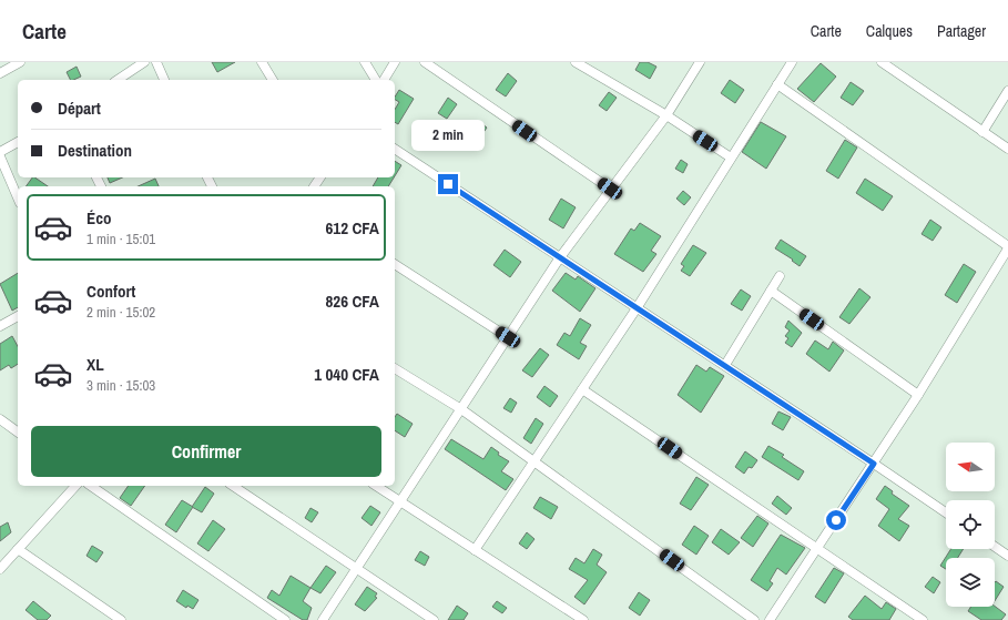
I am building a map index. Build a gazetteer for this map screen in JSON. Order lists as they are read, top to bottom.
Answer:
{
  "north": "left",
  "page": {
    "header": "Carte",
    "nav": ["Carte", "Calques", "Partager"],
    "banner": ["Départ", "Destination"],
    "bubble": "2 min",
    "list": [
      {
        "name": "Éco",
        "note": "1 min · 15:01",
        "value": "612 CFA"
      },
      {
        "name": "Confort",
        "note": "2 min · 15:02",
        "value": "826 CFA"
      },
      {
        "name": "XL",
        "note": "3 min · 15:03",
        "value": "1 040 CFA"
      }
    ],
    "buttons": "Confirmer"
  }
}
